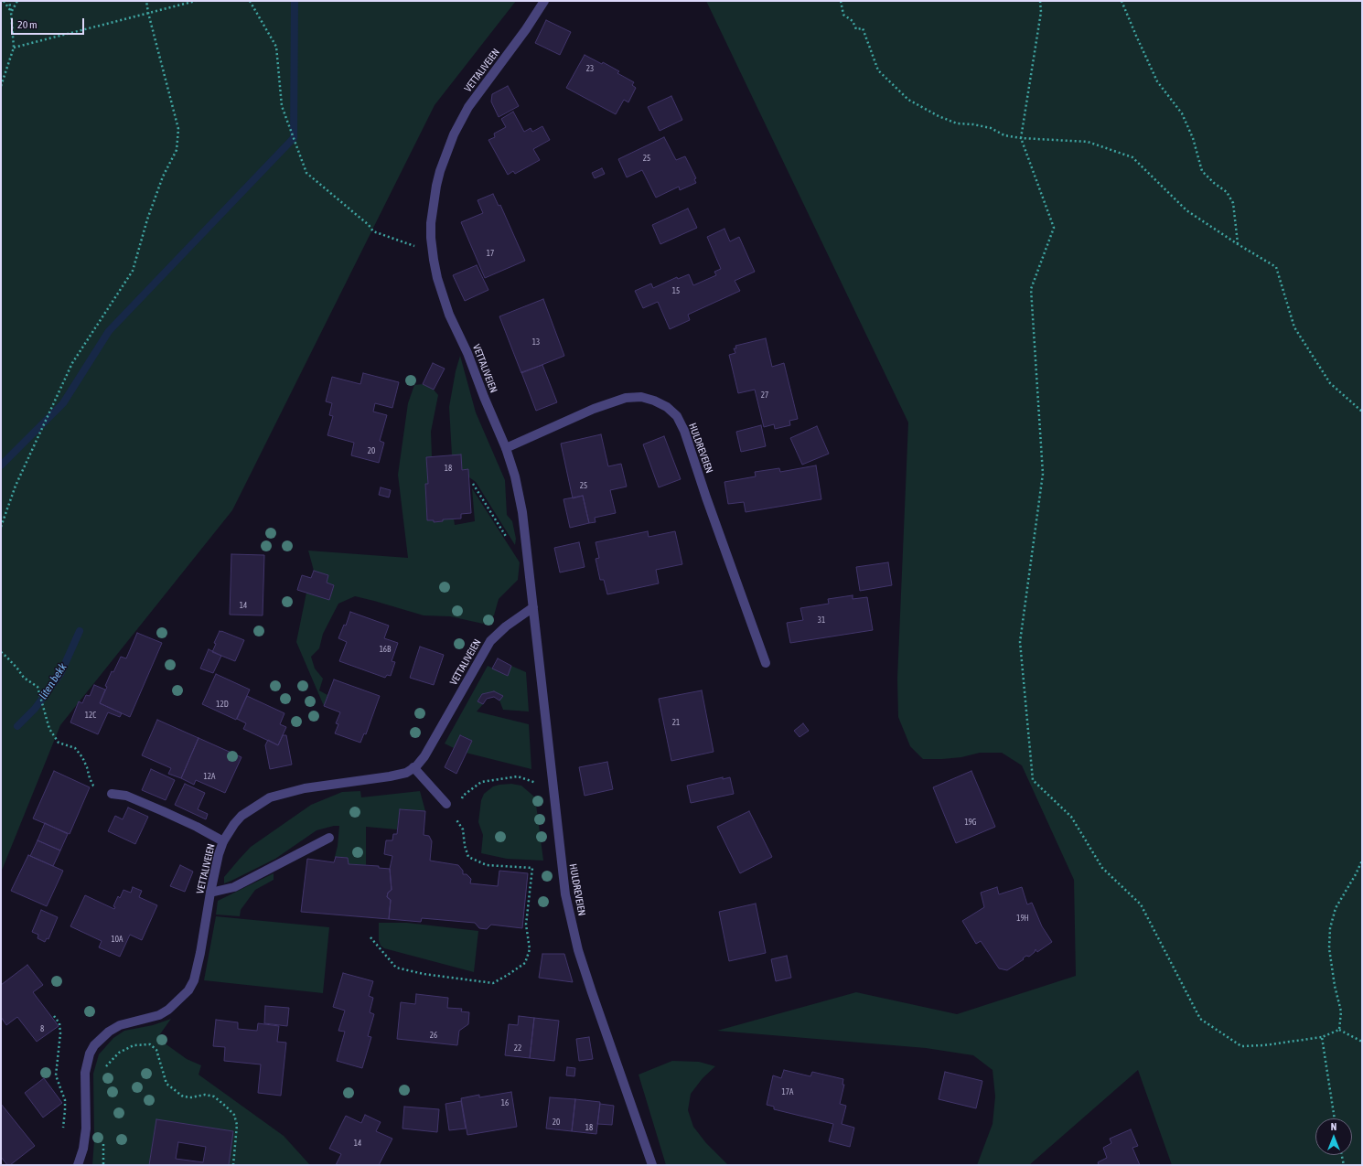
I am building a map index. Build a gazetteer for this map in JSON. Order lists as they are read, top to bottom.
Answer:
{
  "streets": {
    "street": ["VETTALIVEIEN", "HULDREVEIEN"]
  },
  "crossings": [
    ["VETTALIVEIEN", "HULDREVEIEN"]
  ],
  "water": ["liten bekk"],
  "house_numbers": [
    "23",
    "25",
    "17",
    "15",
    "13",
    "27",
    "20",
    "18",
    "25",
    "14",
    "31",
    "16B",
    "12D",
    "12C",
    "21",
    "12A",
    "19G",
    "19H",
    "10A",
    "8",
    "26",
    "22",
    "17A",
    "16",
    "20",
    "18",
    "14"
  ],
  "scale_bar": "20 m",
  "north": "top"
}
